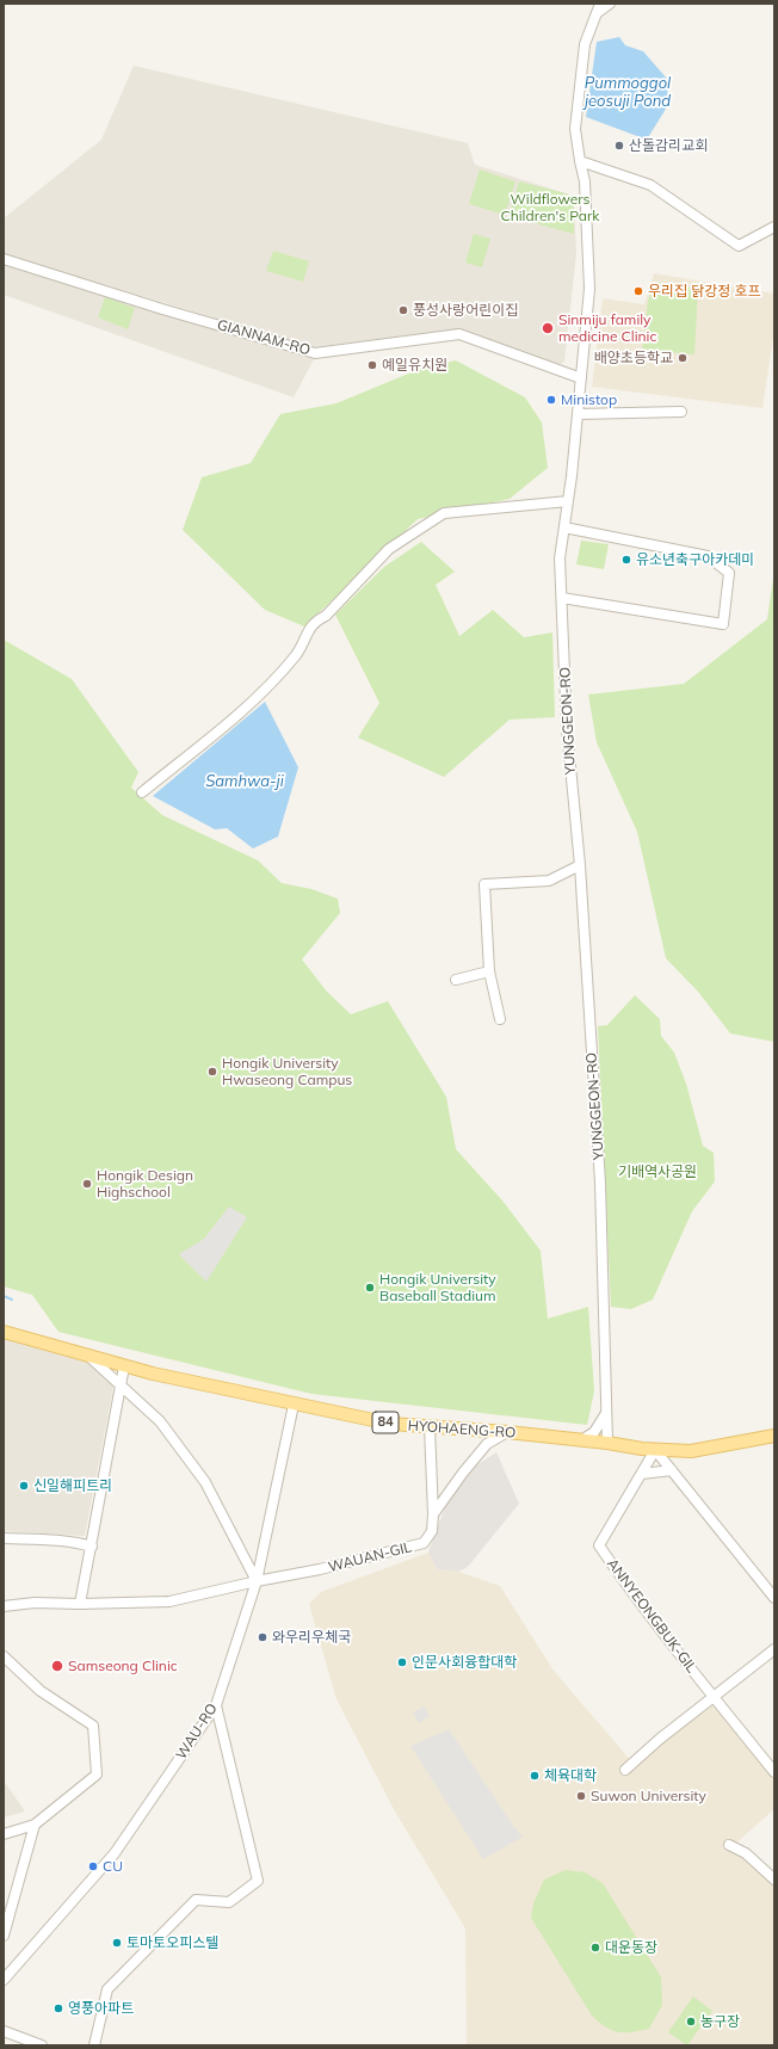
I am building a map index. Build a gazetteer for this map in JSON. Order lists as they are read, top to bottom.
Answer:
{
  "streets": {
    "main road": ["84", "HYOHAENG-RO"],
    "street": [
      "GIANNAM-RO",
      "YUNGGEON-RO",
      "WAUAN-GIL",
      "ANNYEONGBUK-GIL",
      "WAU-RO"
    ]
  },
  "crossings": [
    ["GIANNAM-RO", "YUNGGEON-RO"],
    ["YUNGGEON-RO", "HYOHAENG-RO"],
    ["HYOHAENG-RO", "WAUAN-GIL"],
    ["HYOHAENG-RO", "ANNYEONGBUK-GIL"],
    ["HYOHAENG-RO", "WAU-RO"],
    ["WAUAN-GIL", "WAU-RO"]
  ],
  "water": ["Pummoggol jeosuji Pond", "Samhwa-ji"],
  "parks": ["Wildflowers Children's Park", "기배역사공원"],
  "places": [
    "산돌감리교회",
    "우리집 닭강정 호프",
    "풍성사랑어린이집",
    "Sinmiju family medicine Clinic",
    "배양초등학교",
    "예일유치원",
    "Ministop",
    "유소년축구아카데미",
    "Hongik University Hwaseong Campus",
    "Hongik Design Highschool",
    "Hongik University Baseball Stadium",
    "신일해피트리",
    "와우리우체국",
    "인문사회융합대학",
    "Samseong Clinic",
    "체육대학",
    "Suwon University",
    "CU",
    "토마토오피스텔",
    "대운동장",
    "영풍아파트",
    "농구장"
  ]
}
